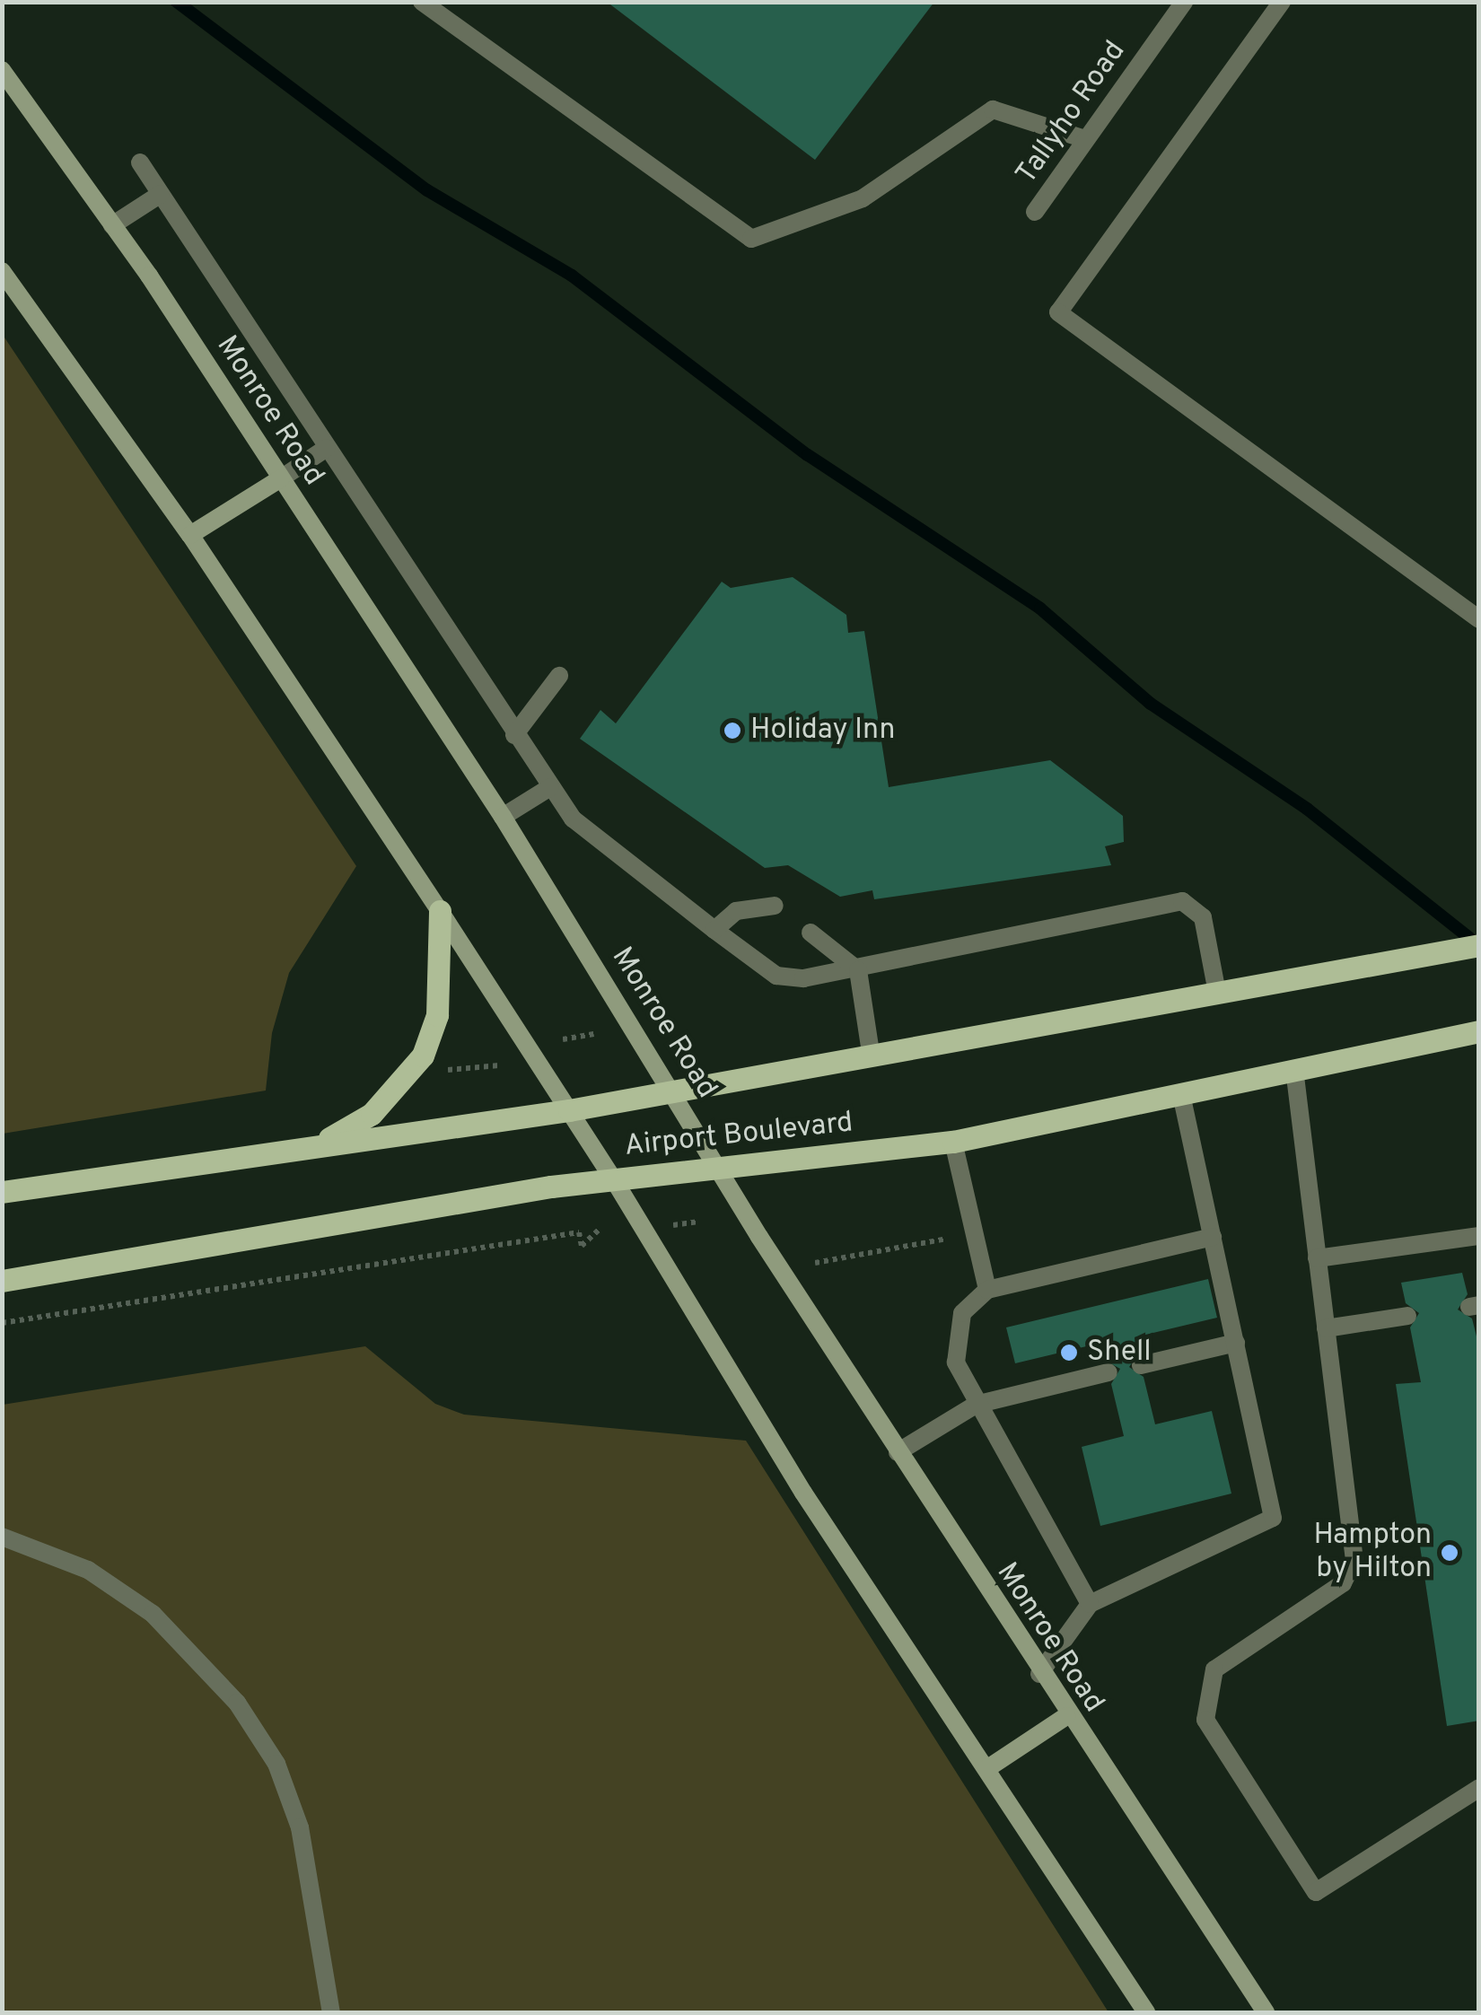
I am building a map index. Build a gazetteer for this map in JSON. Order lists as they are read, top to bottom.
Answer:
{
  "streets": {
    "main road": ["Monroe Road", "Airport Boulevard"],
    "street": ["Tallyho Road"]
  },
  "crossings": [
    ["Monroe Road", "Airport Boulevard"]
  ],
  "places": ["Holiday Inn", "Shell", "Hampton by Hilton"]
}
